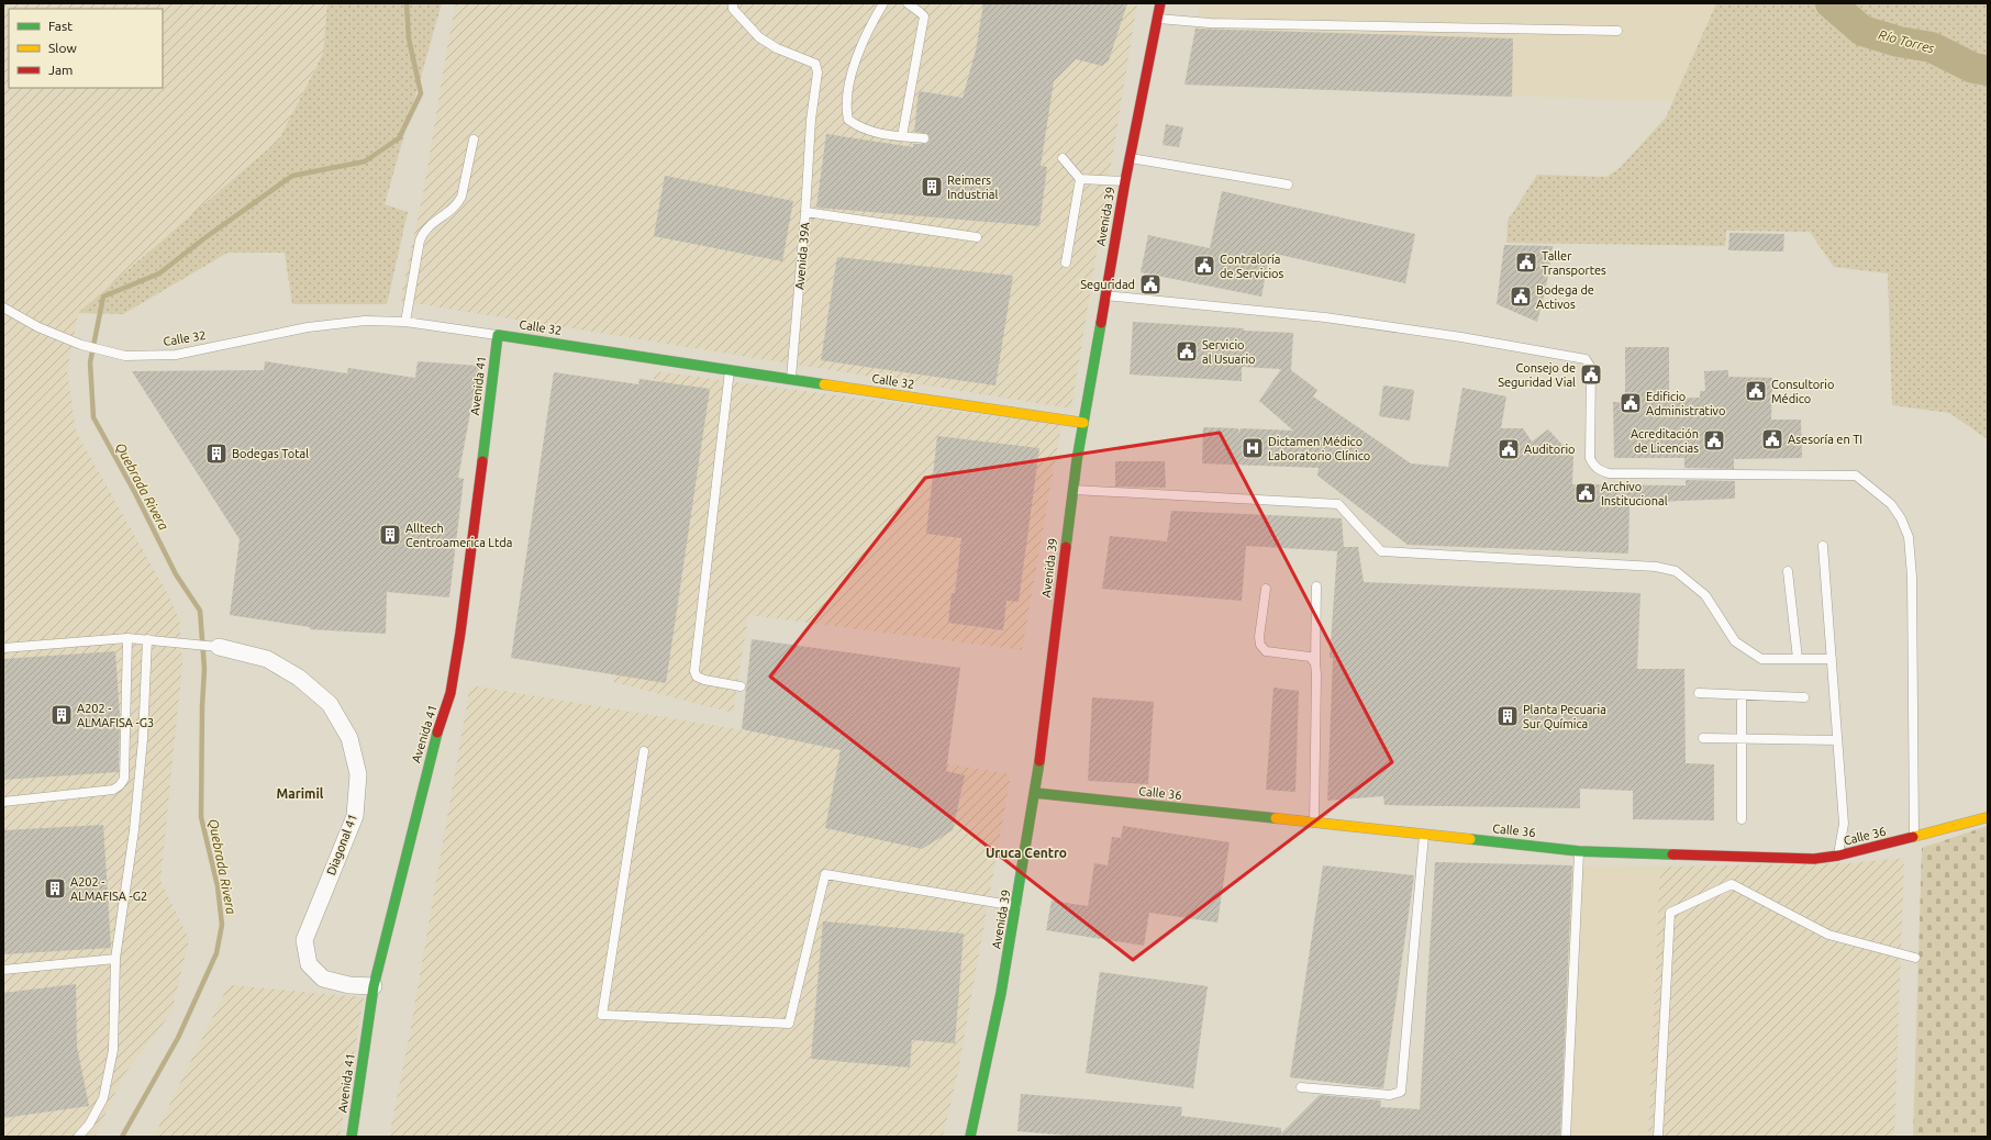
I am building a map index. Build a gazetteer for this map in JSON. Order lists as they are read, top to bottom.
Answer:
{
  "streets": {
    "street": [
      "Avenida 39",
      "Calle 32",
      "Avenida 41",
      "Calle 36",
      "Diagonal 41"
    ],
    "lane": ["Avenida 39A"]
  },
  "crossings": [
    ["Avenida 39", "Calle 32"],
    ["Avenida 39", "Calle 36"],
    ["Avenida 39A", "Calle 32"],
    ["Calle 32", "Avenida 41"],
    ["Avenida 41", "Diagonal 41"]
  ],
  "districts": ["Marimil", "Uruca Centro"],
  "water": ["Río Torres", "Quebrada Rivera"],
  "places": {
    "building": [
      "Reimers Industrial",
      "Bodegas Total",
      "Alltech Centroamerica Ltda",
      "A202 - ALMAFISA -G3",
      "Planta Pecuaria Sur Química",
      "A202 - ALMAFISA -G2"
    ],
    "public building": [
      "Taller Transportes",
      "Contraloría de Servicios",
      "Seguridad",
      "Bodega de Activos",
      "Servicio al Usuario",
      "Consejo de Seguridad Vial",
      "Consultorio Médico",
      "Edificio Administrativo",
      "Asesoría en TI",
      "Acreditación de Licencias",
      "Auditorio",
      "Archivo Institucional"
    ],
    "hospital": ["Dictamen Médico Laboratorio Clínico"]
  },
  "legend": ["Fast", "Slow", "Jam"]
}
